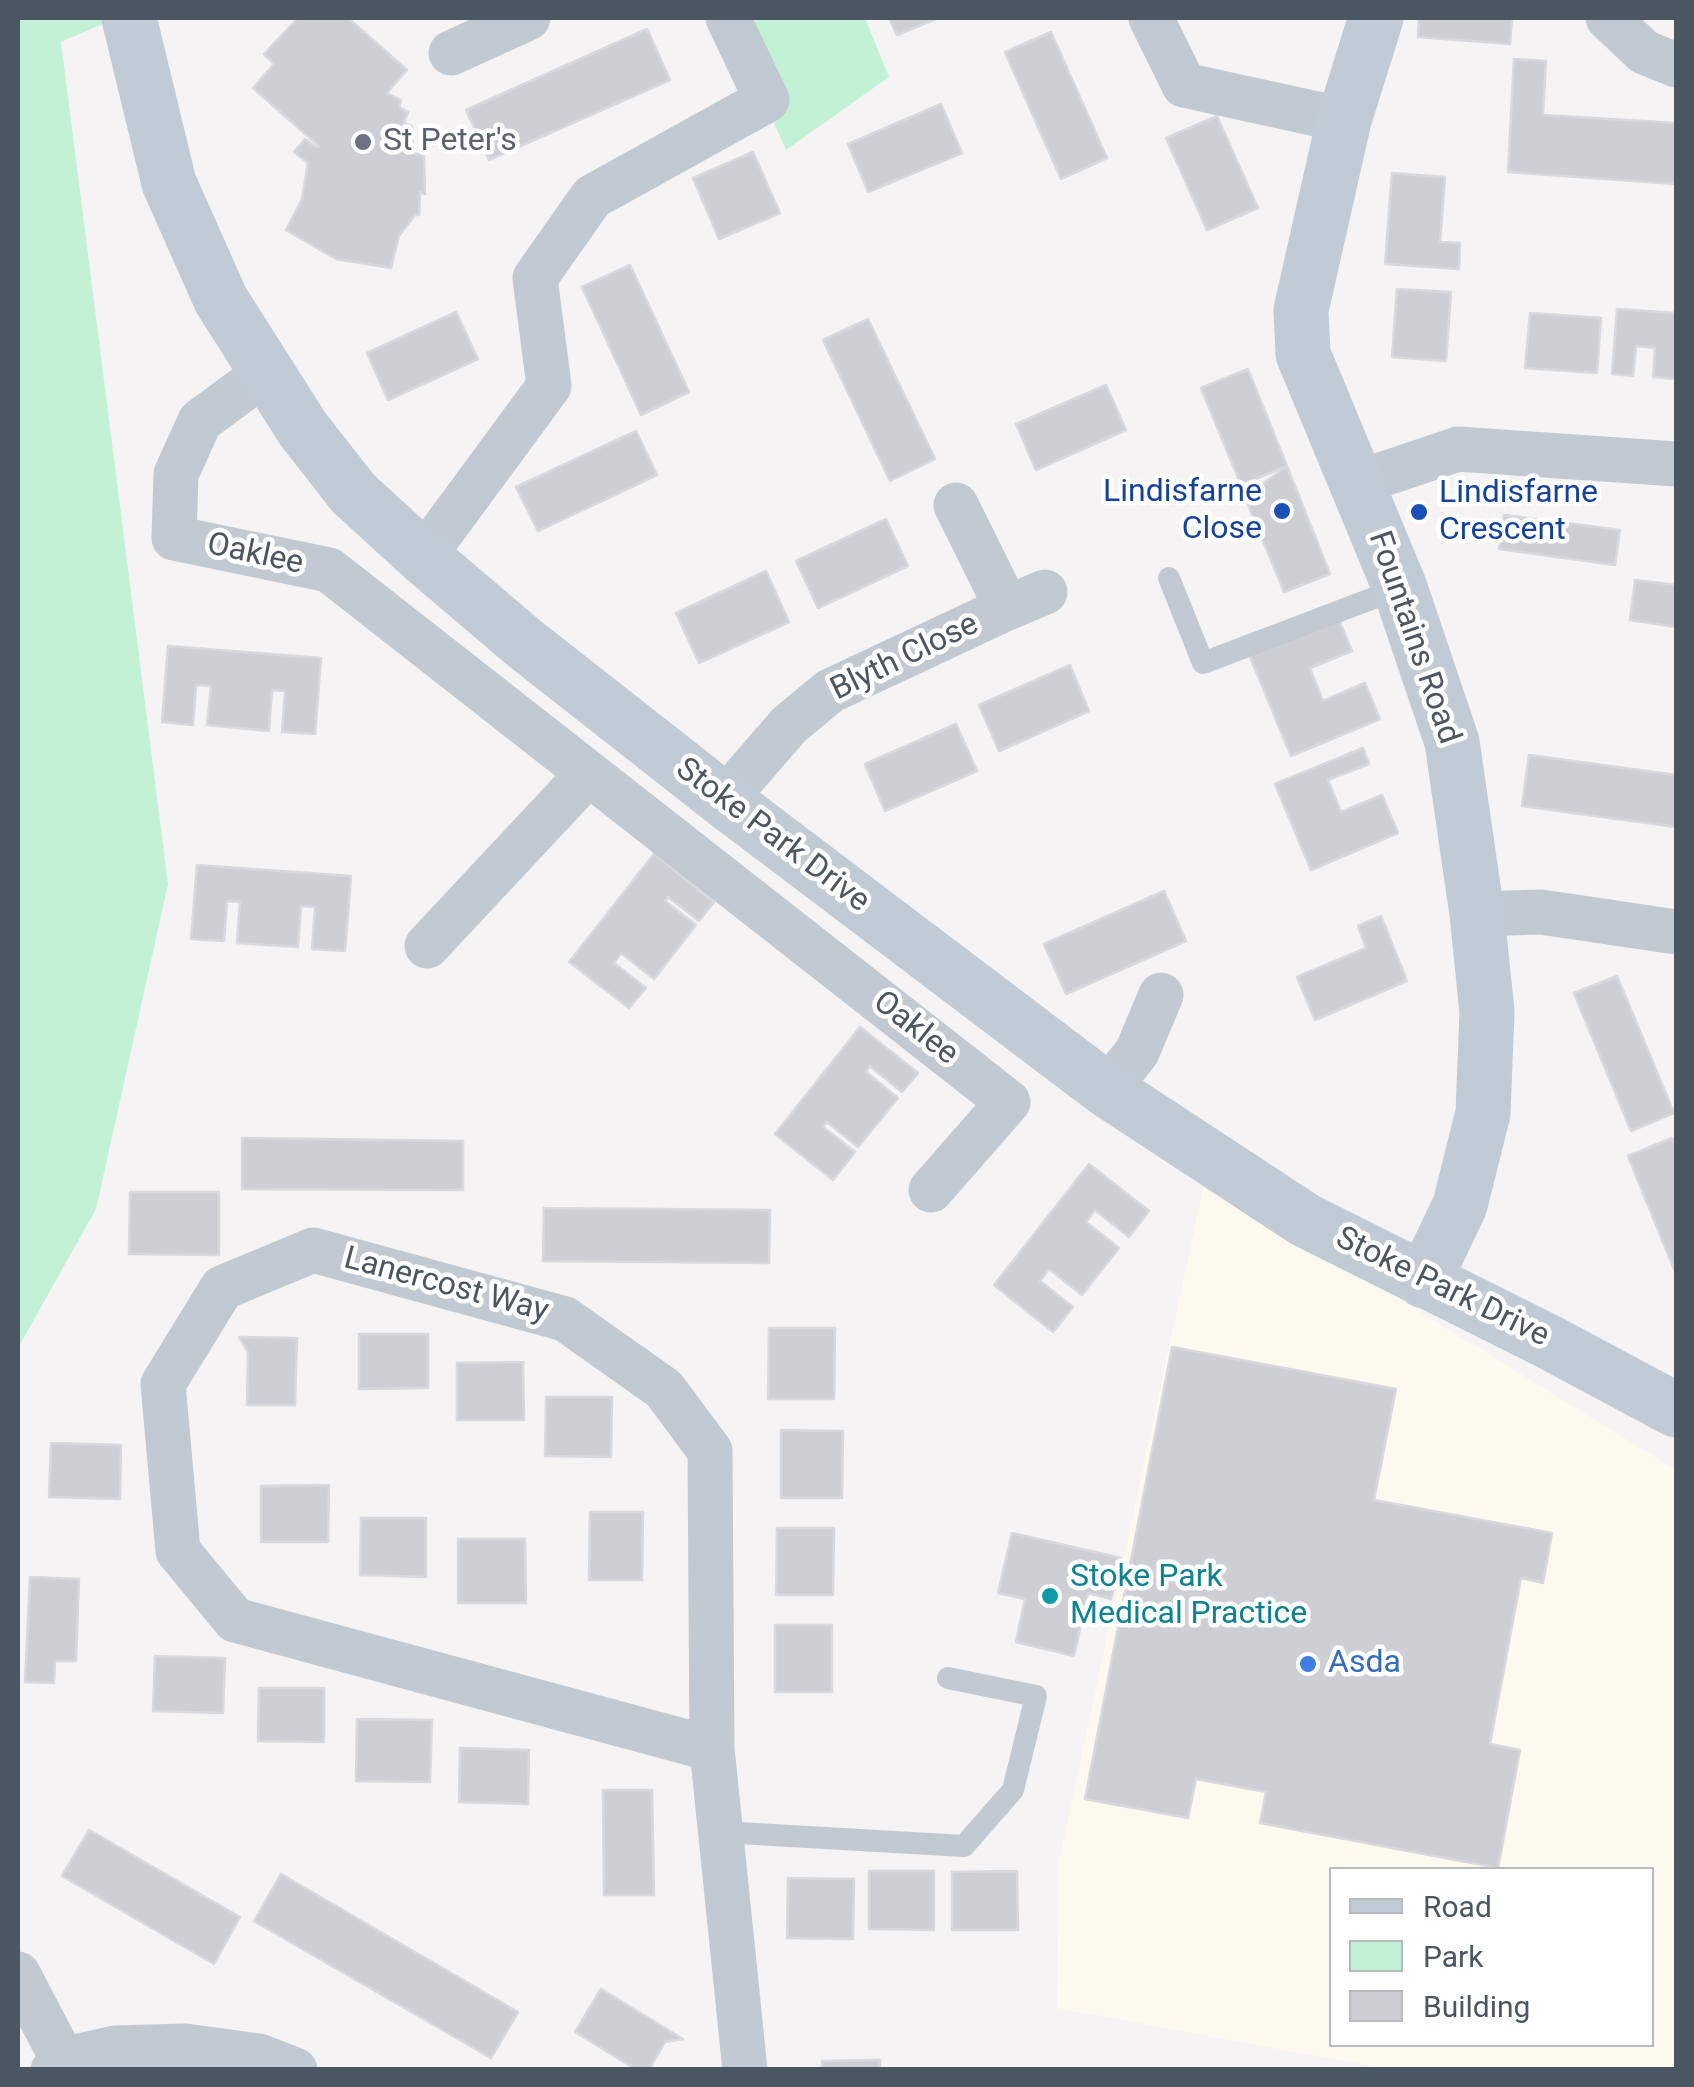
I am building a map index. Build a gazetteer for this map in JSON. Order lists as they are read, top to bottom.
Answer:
{
  "streets": {
    "street": [
      "Oaklee",
      "Fountains Road",
      "Blyth Close",
      "Stoke Park Drive",
      "Lanercost Way"
    ]
  },
  "crossings": [
    ["Oaklee", "Stoke Park Drive"],
    ["Fountains Road", "Stoke Park Drive"],
    ["Blyth Close", "Stoke Park Drive"]
  ],
  "places": [
    "St Peter's",
    "Lindisfarne Close",
    "Lindisfarne Crescent",
    "Stoke Park Medical Practice",
    "Asda"
  ],
  "legend": ["Road", "Park", "Building"]
}
